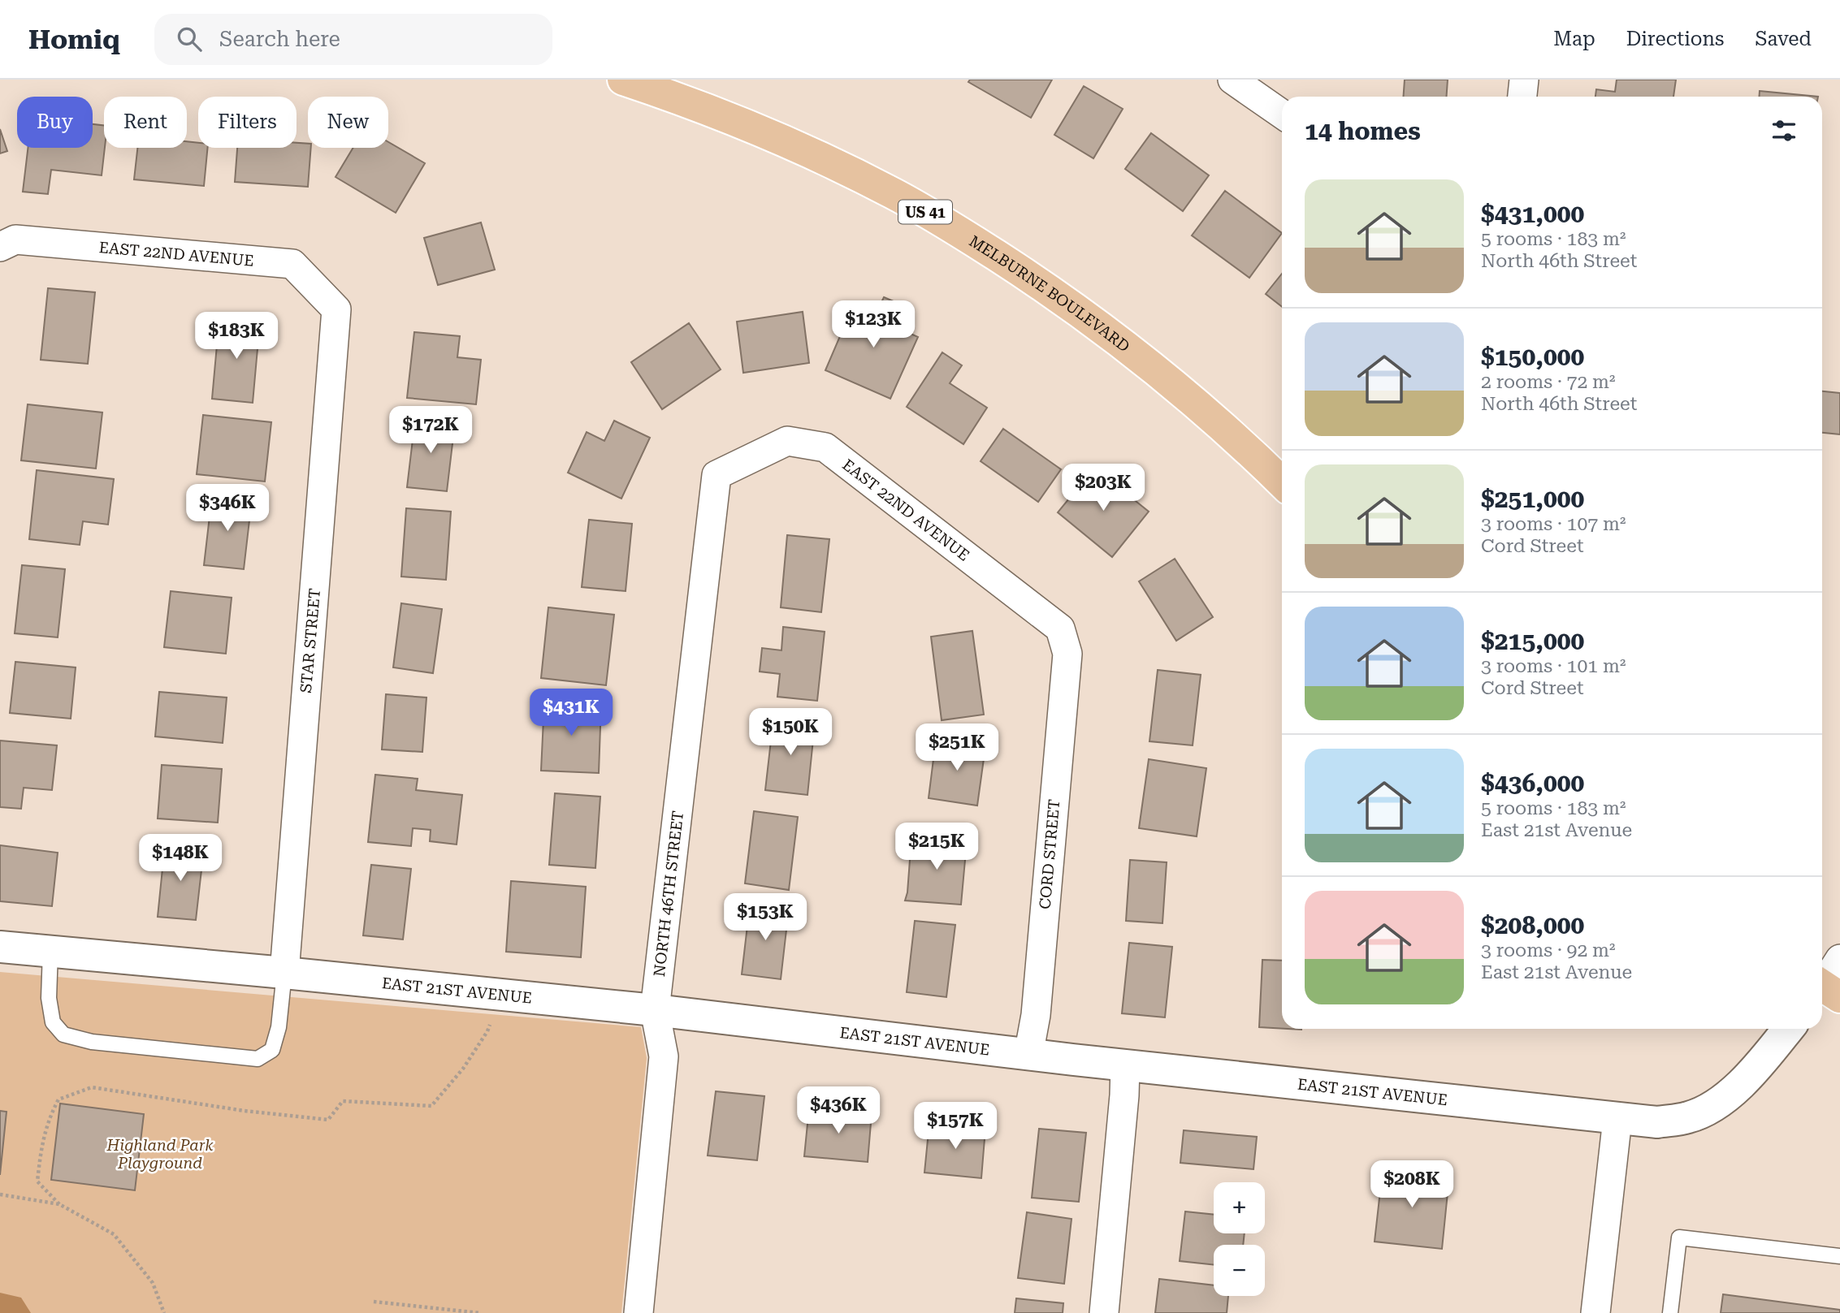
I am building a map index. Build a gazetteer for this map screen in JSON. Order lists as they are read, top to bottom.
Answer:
{
  "streets": {
    "main road": ["US 41", "MELBURNE BOULEVARD"],
    "street": [
      "EAST 22ND AVENUE",
      "STAR STREET",
      "CORD STREET",
      "NORTH 46TH STREET",
      "EAST 21ST AVENUE"
    ]
  },
  "crossings": [
    ["EAST 22ND AVENUE", "STAR STREET"],
    ["EAST 22ND AVENUE", "CORD STREET"],
    ["EAST 22ND AVENUE", "NORTH 46TH STREET"],
    ["STAR STREET", "EAST 21ST AVENUE"],
    ["CORD STREET", "EAST 21ST AVENUE"],
    ["NORTH 46TH STREET", "EAST 21ST AVENUE"]
  ],
  "parks": ["Highland Park Playground"],
  "page": {
    "header": "Homiq",
    "search": "Search here",
    "nav": ["Map", "Directions", "Saved"],
    "chip": [
      "Buy",
      "Rent",
      "Filters",
      "New"
    ],
    "heading": "14 homes",
    "list": [
      {
        "name": "$431,000",
        "note": "5 rooms · 183 m² · North 46th Street"
      },
      {
        "name": "$150,000",
        "note": "2 rooms · 72 m² · North 46th Street"
      },
      {
        "name": "$251,000",
        "note": "3 rooms · 107 m² · Cord Street"
      },
      {
        "name": "$215,000",
        "note": "3 rooms · 101 m² · Cord Street"
      },
      {
        "name": "$436,000",
        "note": "5 rooms · 183 m² · East 21st Avenue"
      },
      {
        "name": "$208,000",
        "note": "3 rooms · 92 m² · East 21st Avenue"
      }
    ],
    "price": [
      "$123K",
      "$183K",
      "$172K",
      "$203K",
      "$346K",
      "$431K",
      "$150K",
      "$251K",
      "$215K",
      "$148K",
      "$153K",
      "$436K",
      "$157K",
      "$208K"
    ],
    "map_buttons": ["+", "−"]
  }
}
